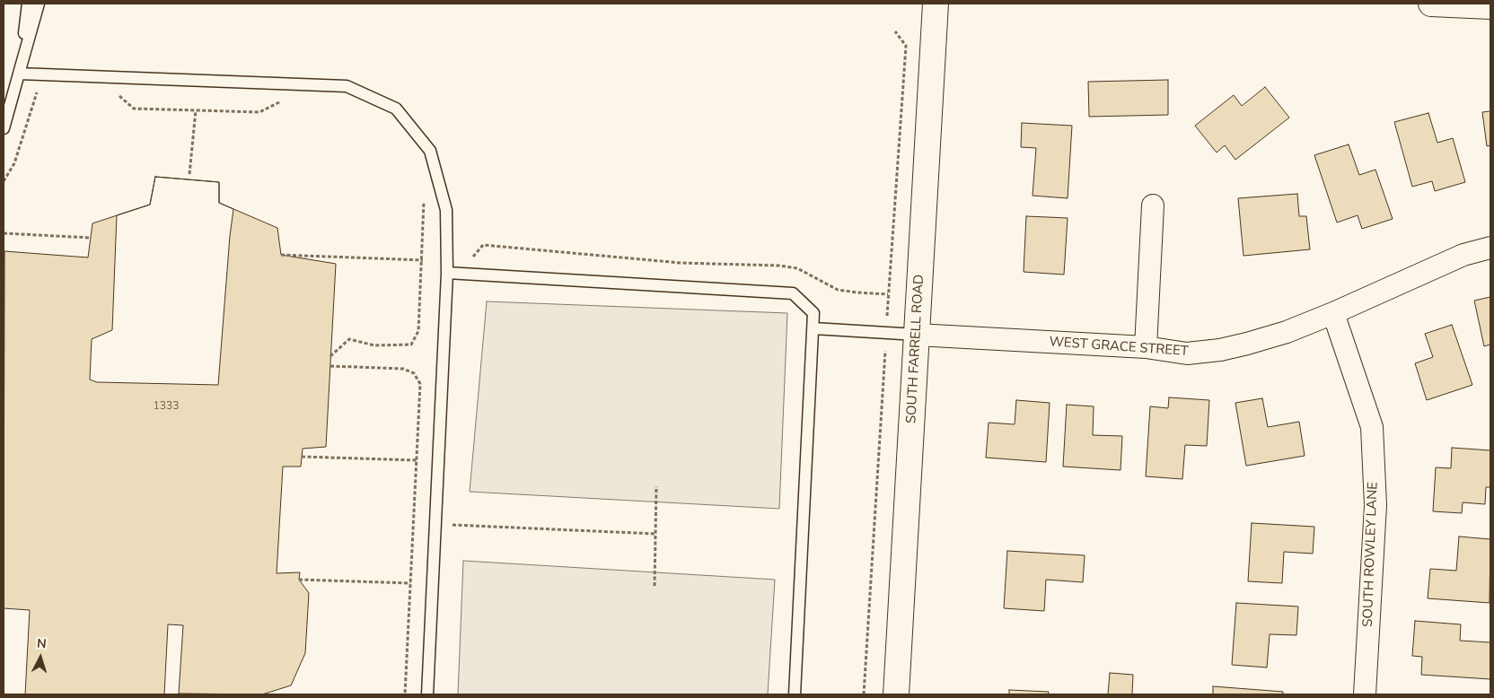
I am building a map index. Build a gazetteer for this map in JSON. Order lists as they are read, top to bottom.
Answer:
{
  "streets": {
    "street": ["WEST GRACE STREET", "SOUTH FARRELL ROAD", "SOUTH ROWLEY LANE"]
  },
  "crossings": [
    ["WEST GRACE STREET", "SOUTH FARRELL ROAD"],
    ["WEST GRACE STREET", "SOUTH ROWLEY LANE"]
  ],
  "house_numbers": ["1333"],
  "north": "top"
}
